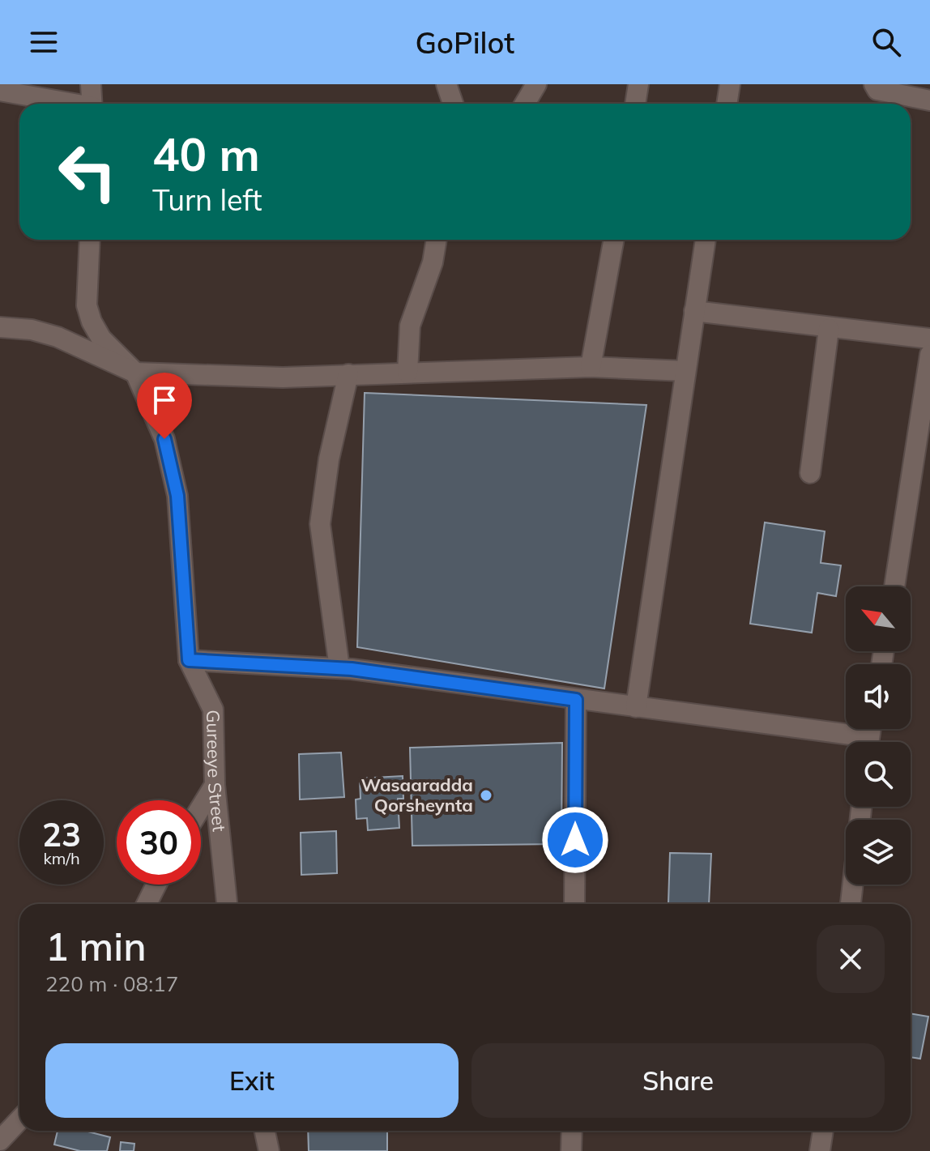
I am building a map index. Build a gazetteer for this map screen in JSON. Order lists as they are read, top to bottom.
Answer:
{
  "streets": {
    "street": ["Gureeye Street"]
  },
  "places": ["Wasaaradda Qorsheynta"],
  "north": "top left",
  "page": {
    "header": "GoPilot",
    "turn": ["40 m", "Turn left"],
    "speed": "23 km/h",
    "limit": "30",
    "heading": ["1 min", "220 m · 08:17"],
    "buttons": ["Exit", "Share"]
  }
}
